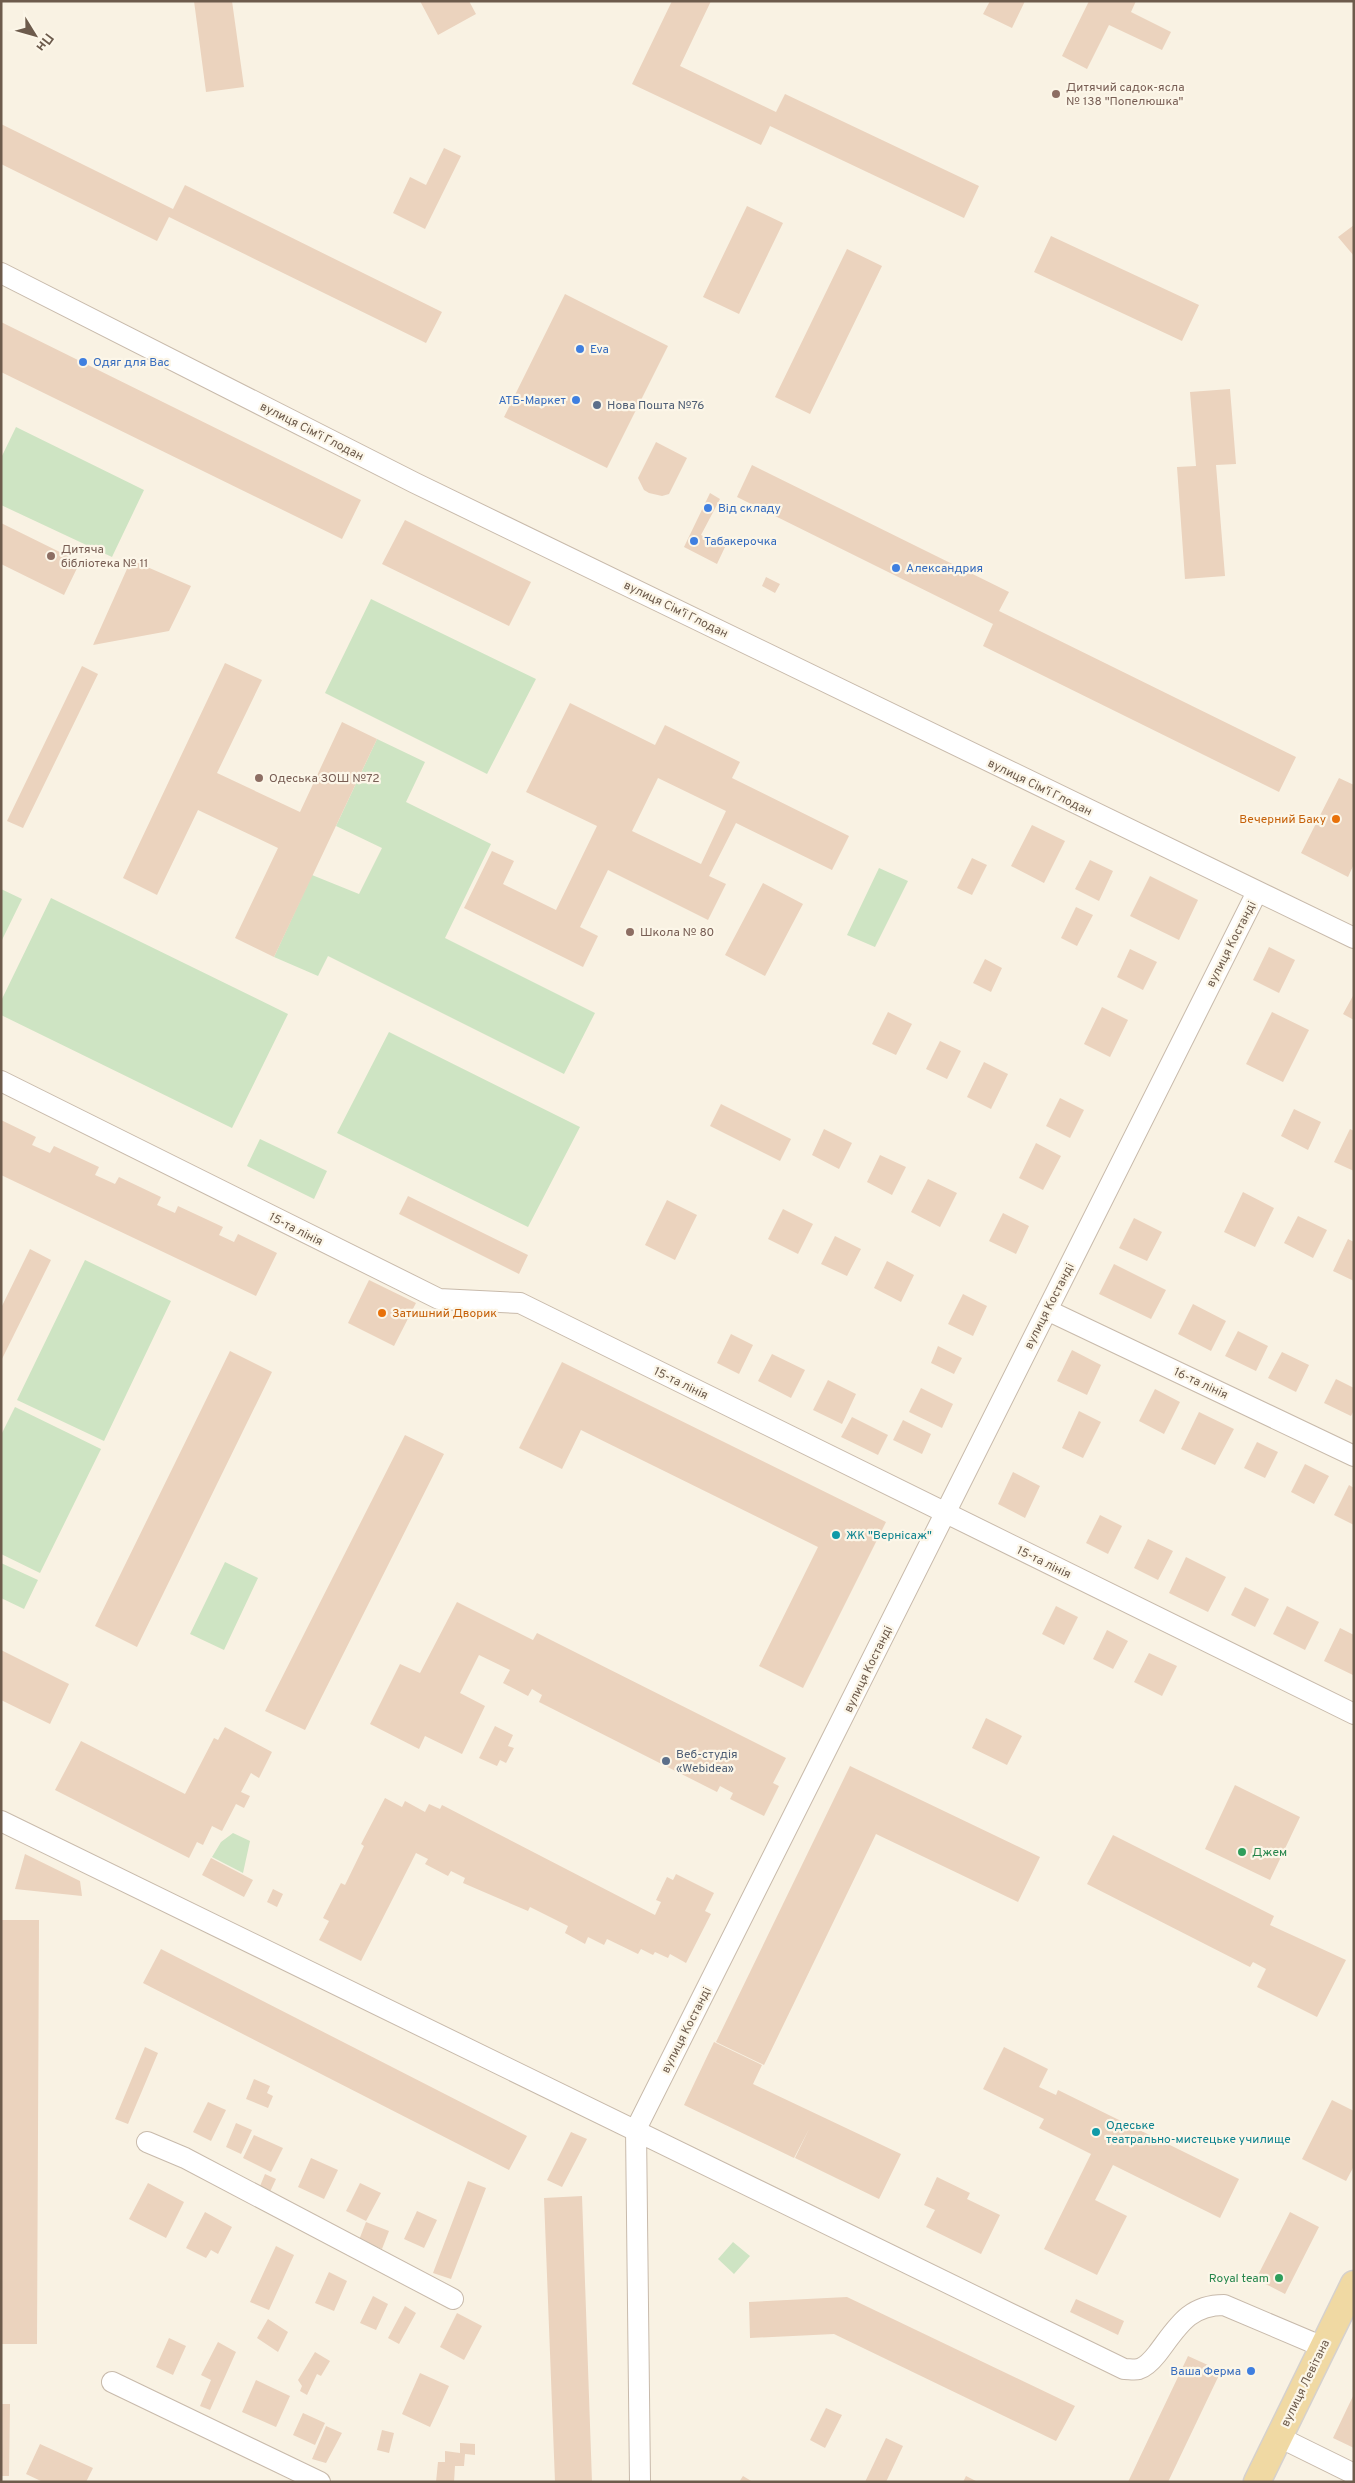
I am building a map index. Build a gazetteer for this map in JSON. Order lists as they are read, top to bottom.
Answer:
{
  "streets": {
    "main road": ["вулиця Левітана"],
    "street": [
      "вулиця Сім'ї Глодан",
      "вулиця Костанді",
      "15-та лінія",
      "16-та лінія"
    ]
  },
  "crossings": [
    ["вулиця Сім'ї Глодан", "вулиця Костанді"],
    ["вулиця Костанді", "15-та лінія"],
    ["вулиця Костанді", "16-та лінія"]
  ],
  "places": [
    "Дитячий садок-ясла № 138 \"Попелюшка\"",
    "Eva",
    "Одяг для Вас",
    "АТБ-Маркет",
    "Нова Пошта №76",
    "Від складу",
    "Табакерочка",
    "Дитяча бібліотека № 11",
    "Александрия",
    "Одеська ЗОШ №72",
    "Вечерний Баку",
    "Школа № 80",
    "Затишний Дворик",
    "ЖК \"Вернісаж\"",
    "Веб-студія «Webidea»",
    "Джем",
    "Одеське театрально-мистецьке училище",
    "Royal team",
    "Ваша Ферма"
  ],
  "north": "bottom right"
}
